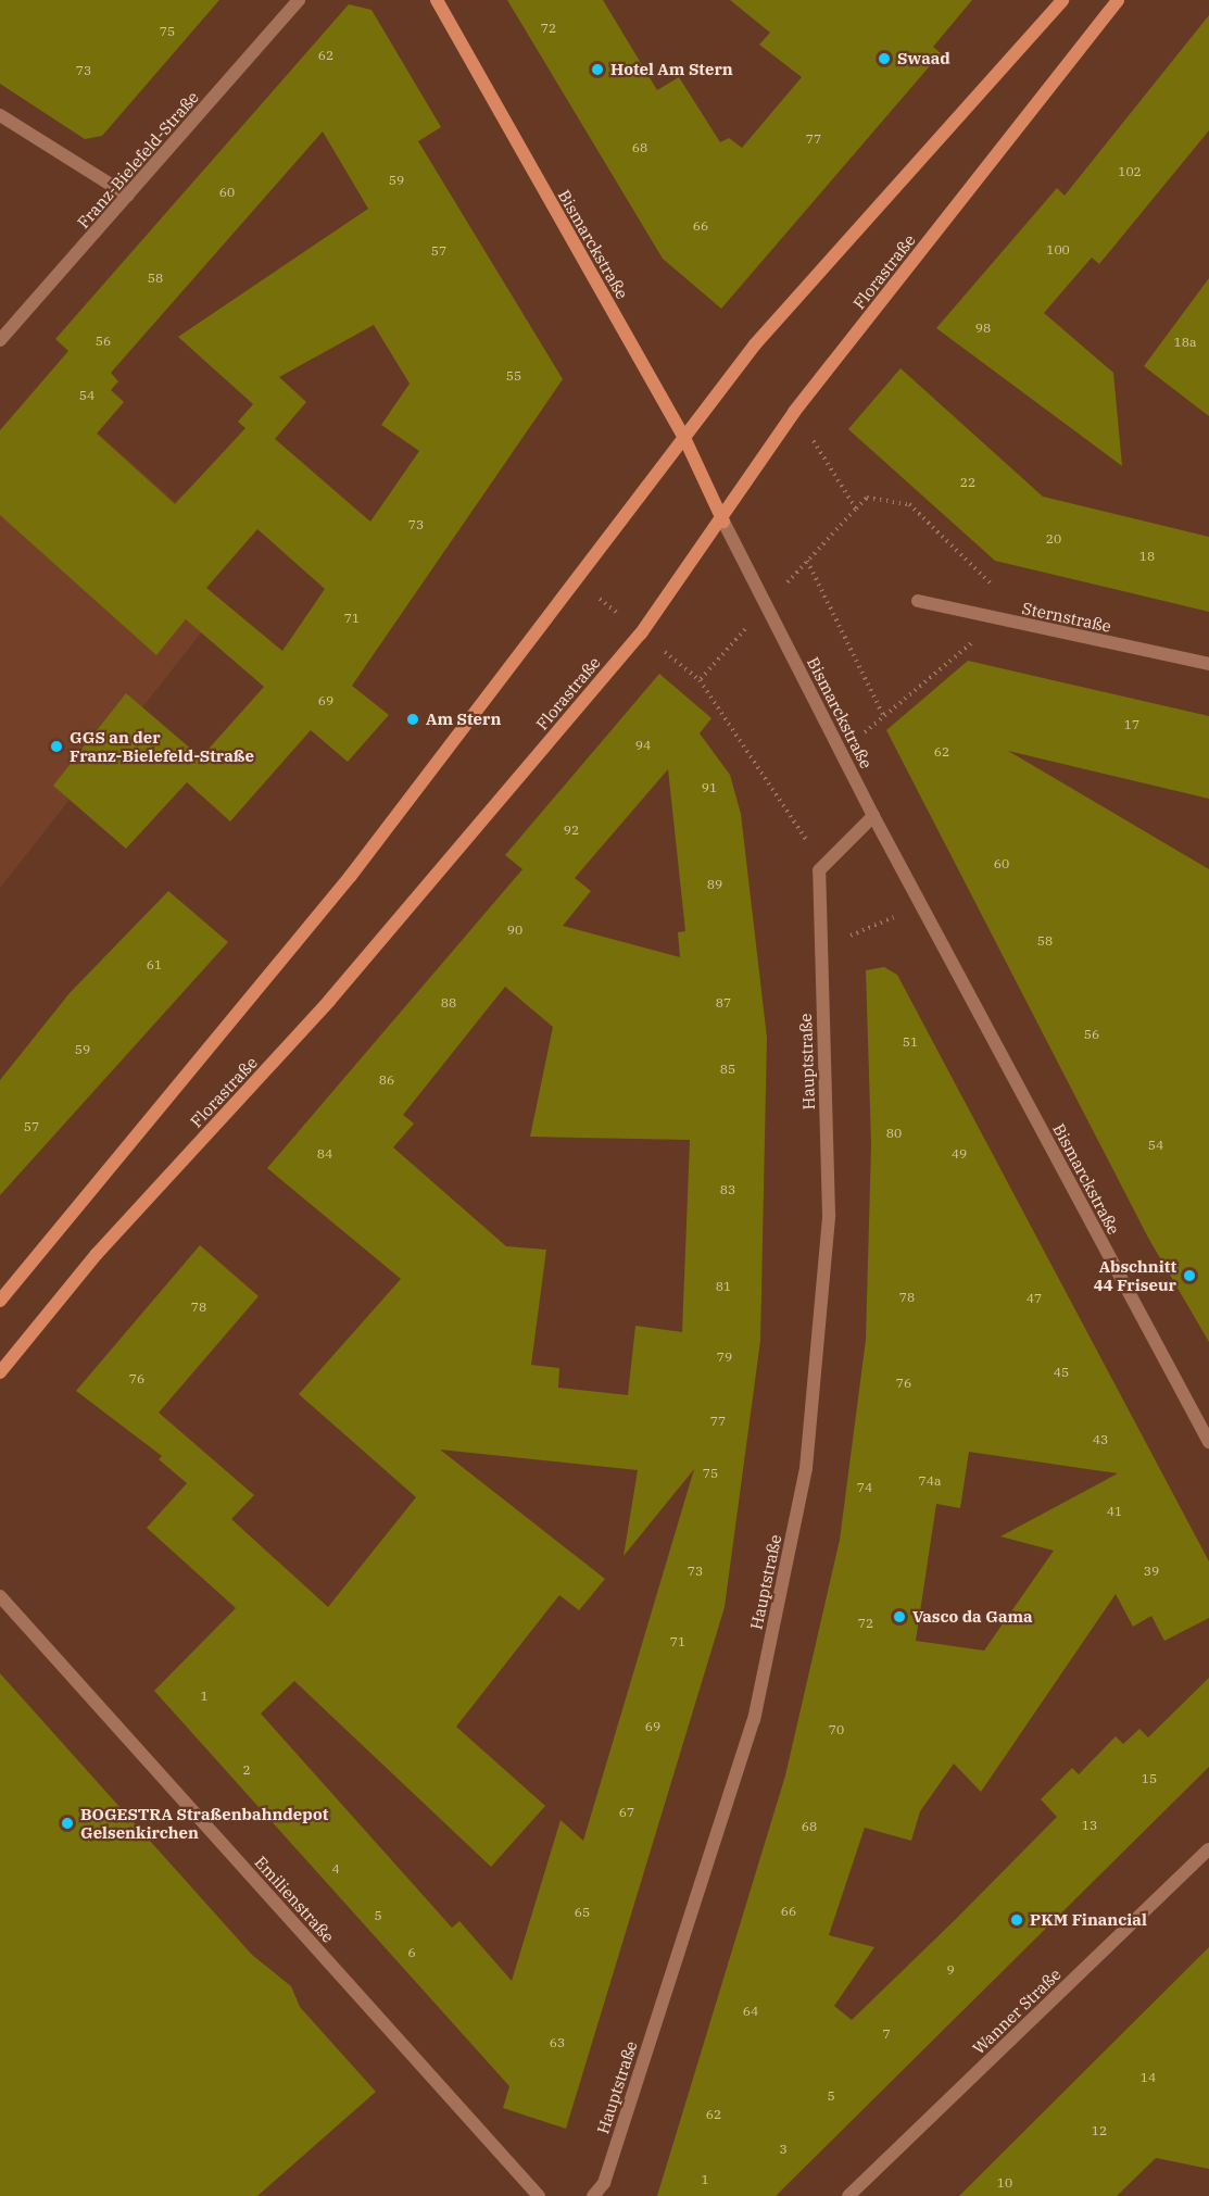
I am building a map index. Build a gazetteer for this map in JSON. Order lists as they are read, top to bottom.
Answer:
{
  "streets": {
    "main road": ["Bismarckstraße", "Florastraße"],
    "street": [
      "Franz-Bielefeld-Straße",
      "Sternstraße",
      "Hauptstraße",
      "Emilienstraße",
      "Wanner Straße"
    ]
  },
  "crossings": [
    ["Bismarckstraße", "Florastraße"]
  ],
  "places": [
    "Swaad",
    "Hotel Am Stern",
    "Am Stern",
    "GGS an der Franz-Bielefeld-Straße",
    "Abschnitt 44 Friseur",
    "Vasco da Gama",
    "BOGESTRA Straßenbahndepot Gelsenkirchen",
    "PKM Financial"
  ],
  "house_numbers": [
    "72",
    "75",
    "62",
    "73",
    "77",
    "68",
    "102",
    "59",
    "60",
    "66",
    "100",
    "57",
    "58",
    "98",
    "56",
    "18a",
    "55",
    "54",
    "22",
    "73",
    "20",
    "18",
    "71",
    "69",
    "17",
    "94",
    "62",
    "91",
    "92",
    "60",
    "89",
    "90",
    "58",
    "61",
    "88",
    "87",
    "56",
    "51",
    "59",
    "85",
    "86",
    "57",
    "80",
    "54",
    "84",
    "49",
    "83",
    "81",
    "78",
    "47",
    "78",
    "79",
    "45",
    "76",
    "76",
    "77",
    "43",
    "75",
    "74a",
    "74",
    "41",
    "73",
    "39",
    "72",
    "71",
    "1",
    "69",
    "70",
    "2",
    "15",
    "67",
    "13",
    "68",
    "4",
    "66",
    "65",
    "5",
    "6",
    "9",
    "64",
    "7",
    "63",
    "14",
    "5",
    "62",
    "12",
    "3",
    "1",
    "10"
  ]
}
